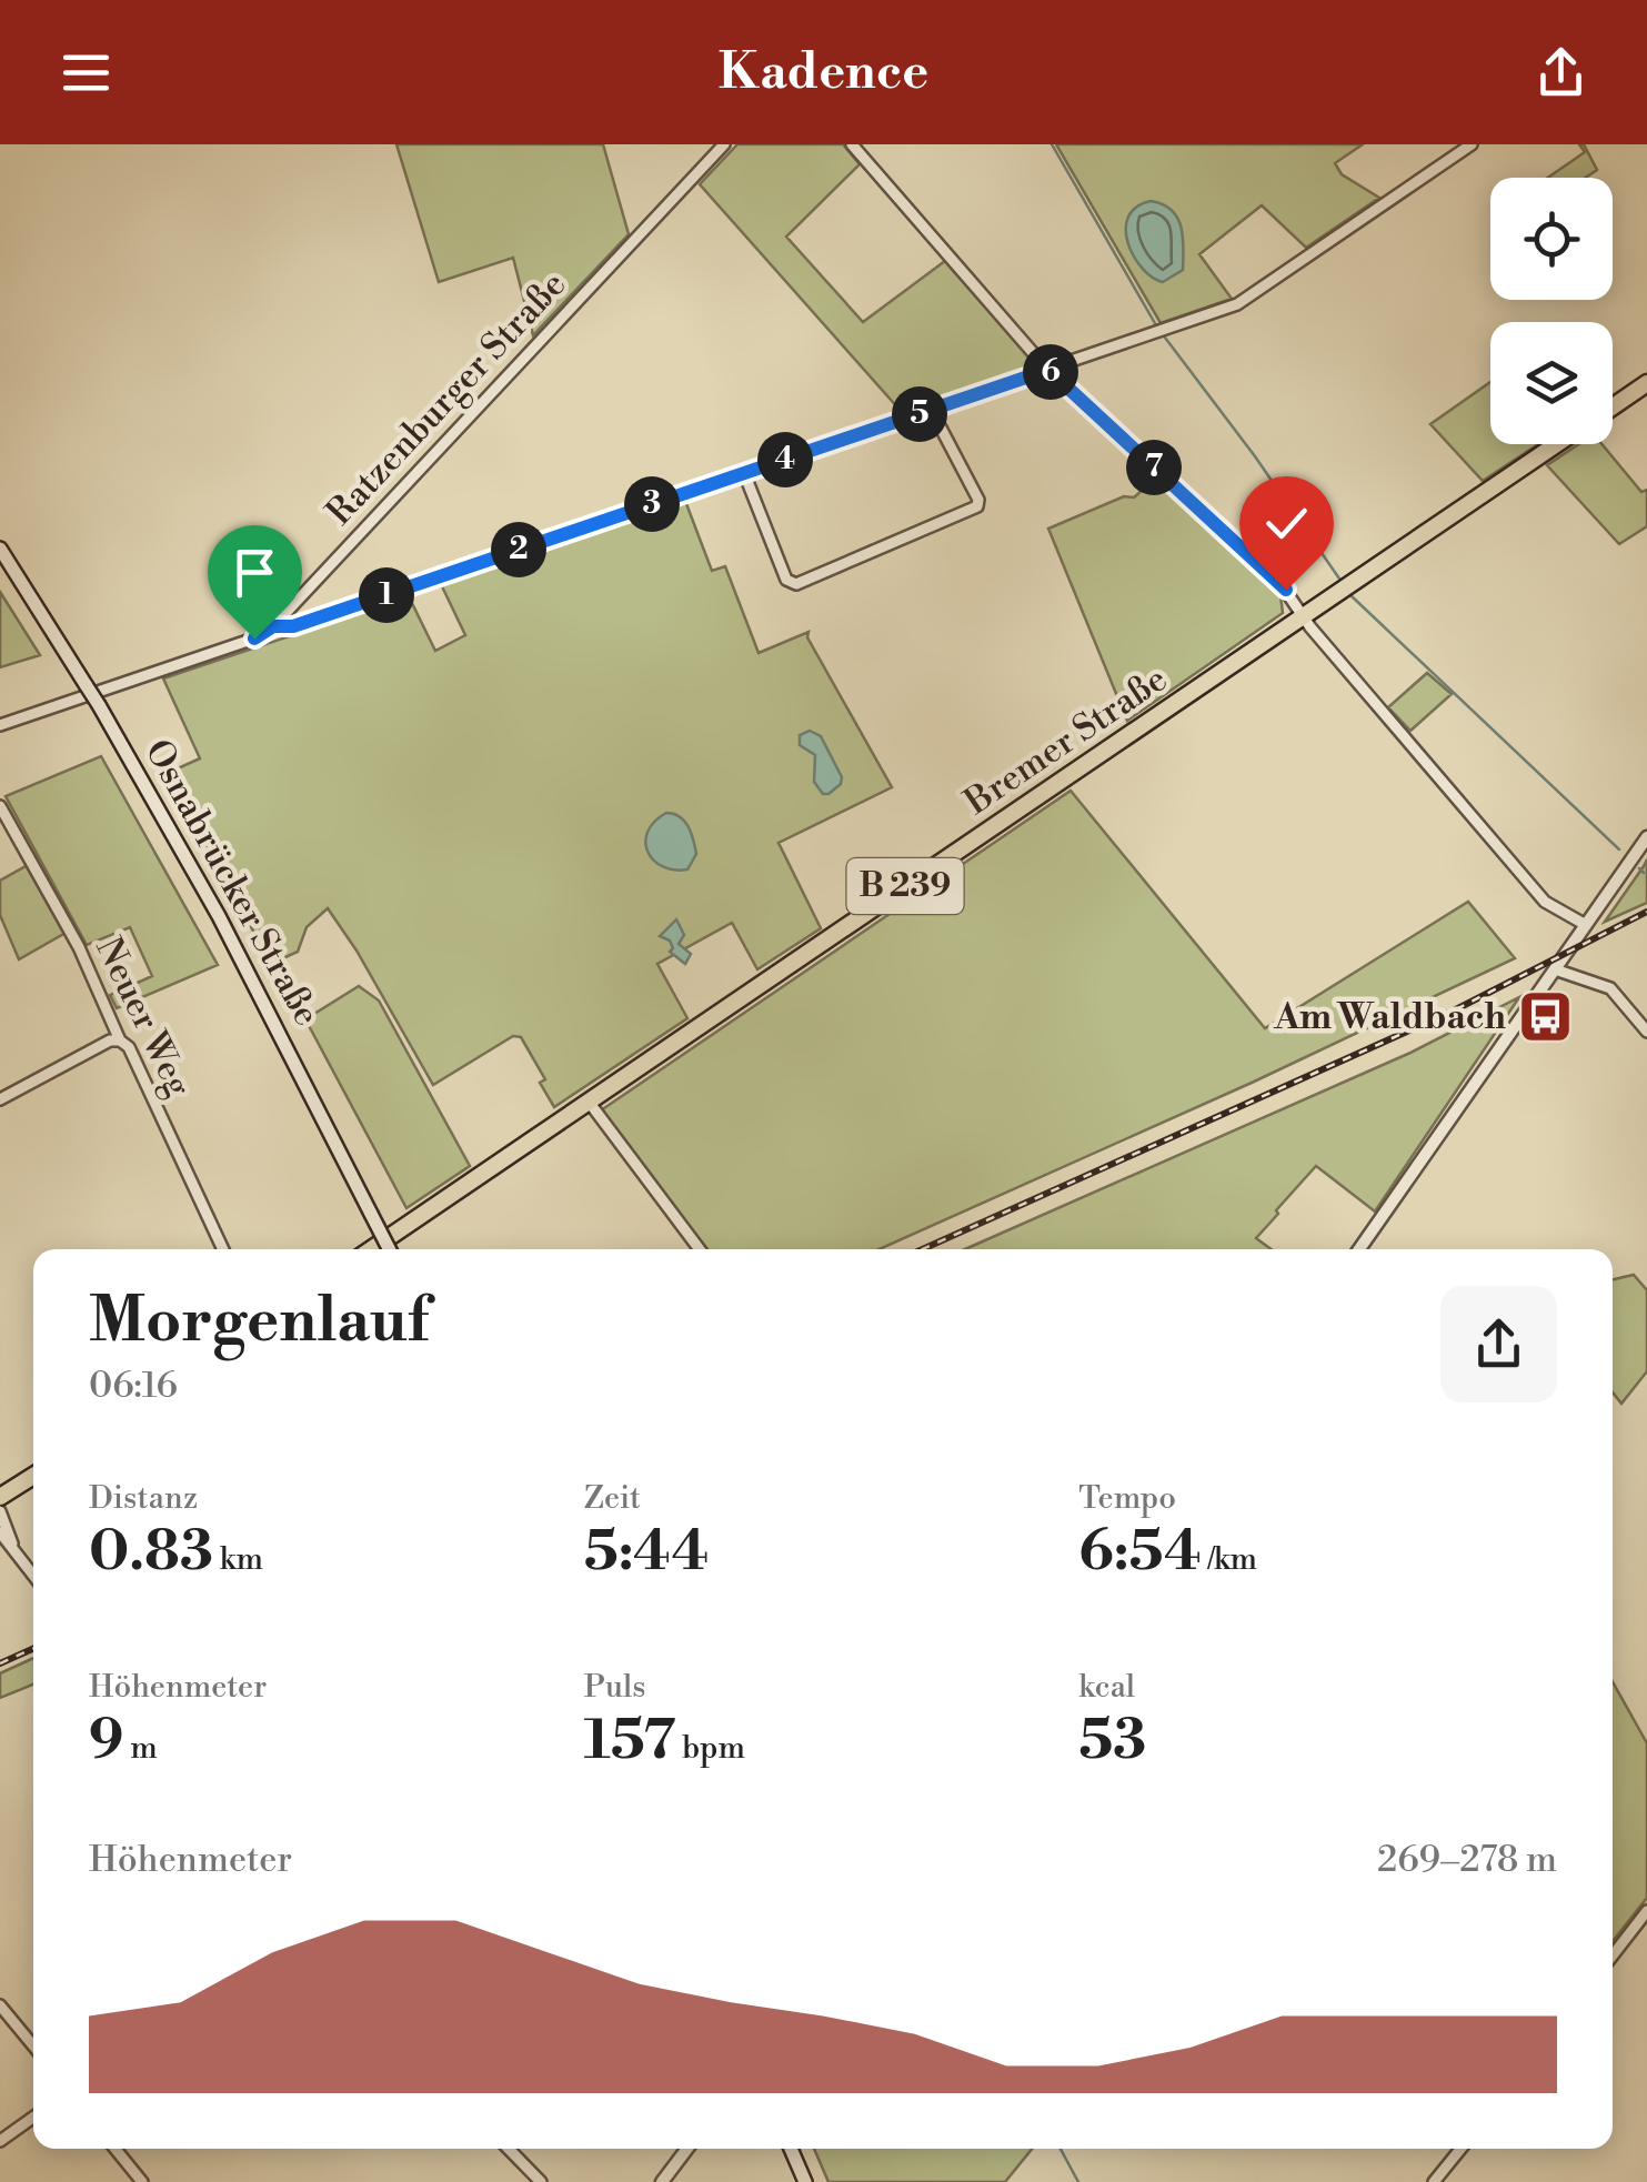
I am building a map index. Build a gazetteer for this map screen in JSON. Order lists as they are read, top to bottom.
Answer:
{
  "streets": {
    "main road": ["Bremer Straße", "Osnabrücker Straße", "B 239"],
    "street": ["Ratzenburger Straße", "Neuer Weg"]
  },
  "places": {
    "bus stop": ["Am Waldbach"]
  },
  "page": {
    "header": "Kadence",
    "pins": [
      "6",
      "5",
      "4",
      "7",
      "3",
      "2",
      "1"
    ],
    "heading": ["Morgenlauf", "06:16"],
    "stats": [
      ["Distanz", "0.83 km"],
      ["Zeit", "5:44"],
      ["Tempo", "6:54 /km"],
      ["Höhenmeter", "9 m"],
      ["Puls", "157 bpm"],
      ["kcal", "53"]
    ],
    "chart": ["Höhenmeter", "269–278 m"]
  }
}
